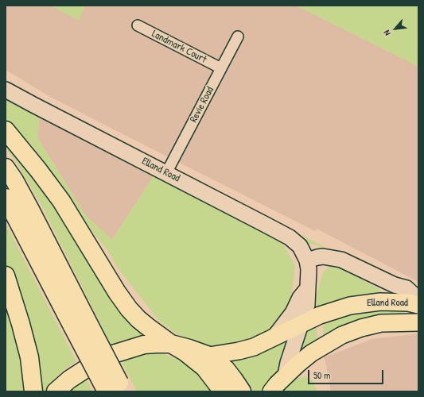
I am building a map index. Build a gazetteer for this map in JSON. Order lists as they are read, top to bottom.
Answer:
{
  "streets": {
    "main road": ["Elland Road"],
    "street": ["Landmark Court", "Revie Road"]
  },
  "crossings": [
    ["Landmark Court", "Revie Road"],
    ["Revie Road", "Elland Road"]
  ],
  "scale_bar": "50 m",
  "north": "bottom left"
}
